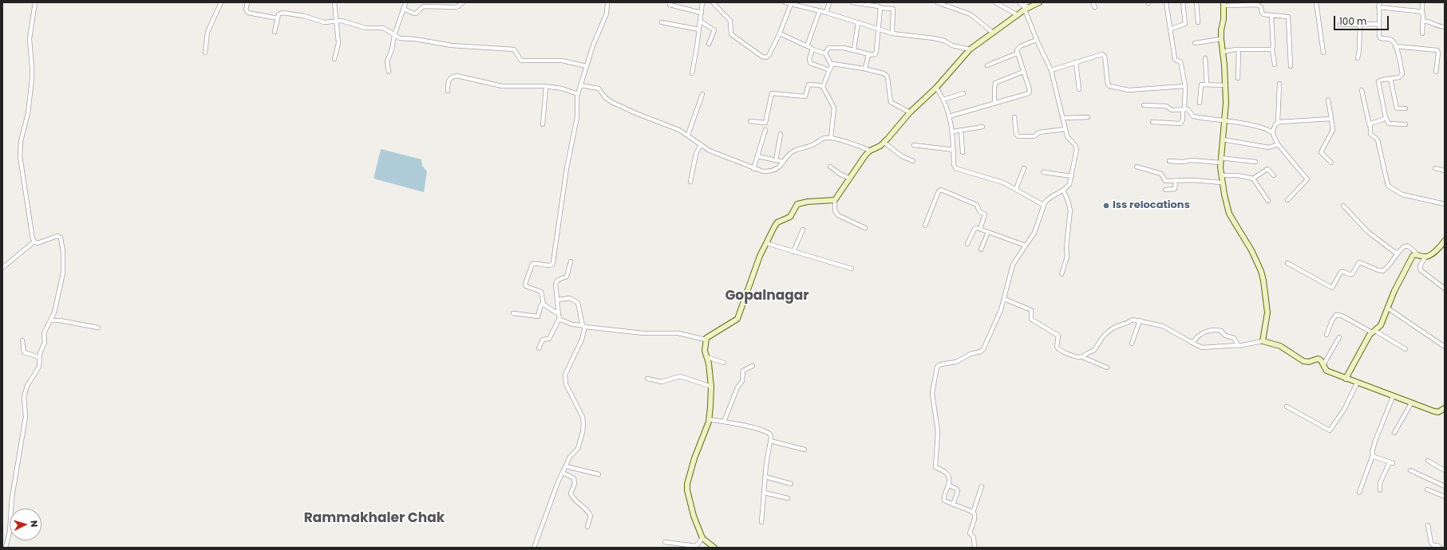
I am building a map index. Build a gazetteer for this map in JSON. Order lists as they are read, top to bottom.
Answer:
{
  "districts": ["Gopalnagar", "Rammakhaler Chak"],
  "places": ["Iss relocations"],
  "scale_bar": "100 m",
  "north": "right"
}
